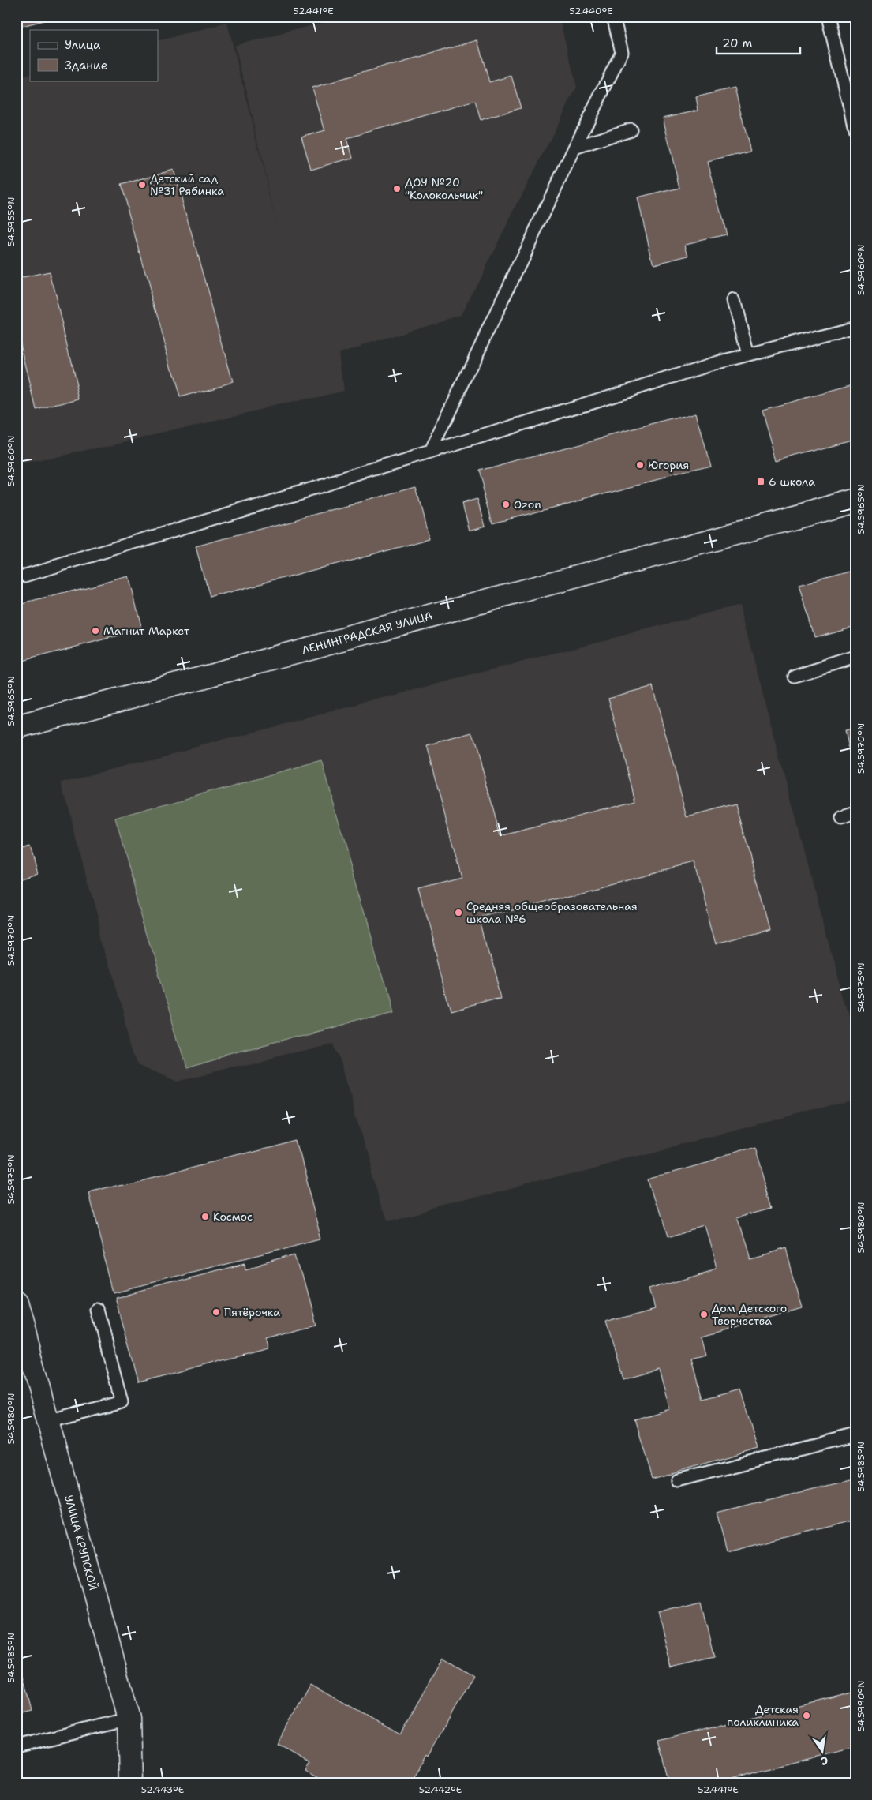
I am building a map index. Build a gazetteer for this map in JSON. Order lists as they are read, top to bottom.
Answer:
{
  "streets": {
    "street": ["ЛЕНИНГРАДСКАЯ УЛИЦА", "УЛИЦА КРУПСКОЙ"]
  },
  "places": {
    "other": [
      "Детский сад №31 Рябинка",
      "ДОУ №20 \"Колокольчик\"",
      "Югория",
      "Ozon",
      "Магнит Маркет",
      "Средняя общеобразовательная школа №6",
      "Космос",
      "Пятёрочка",
      "Дом Детского Творчества",
      "Детская поликлиника"
    ],
    "transit": ["6 школа"]
  },
  "legend": ["Улица", "Здание"],
  "scale_bar": "20 m",
  "north": "bottom",
  "coordinates": [
    "52.441°E",
    "52.440°E",
    "54.5955°N",
    "54.5960°N",
    "54.5965°N",
    "54.5970°N",
    "54.5975°N",
    "54.5980°N",
    "54.5985°N",
    "54.5990°N",
    "52.443°E",
    "52.442°E"
  ]
}
